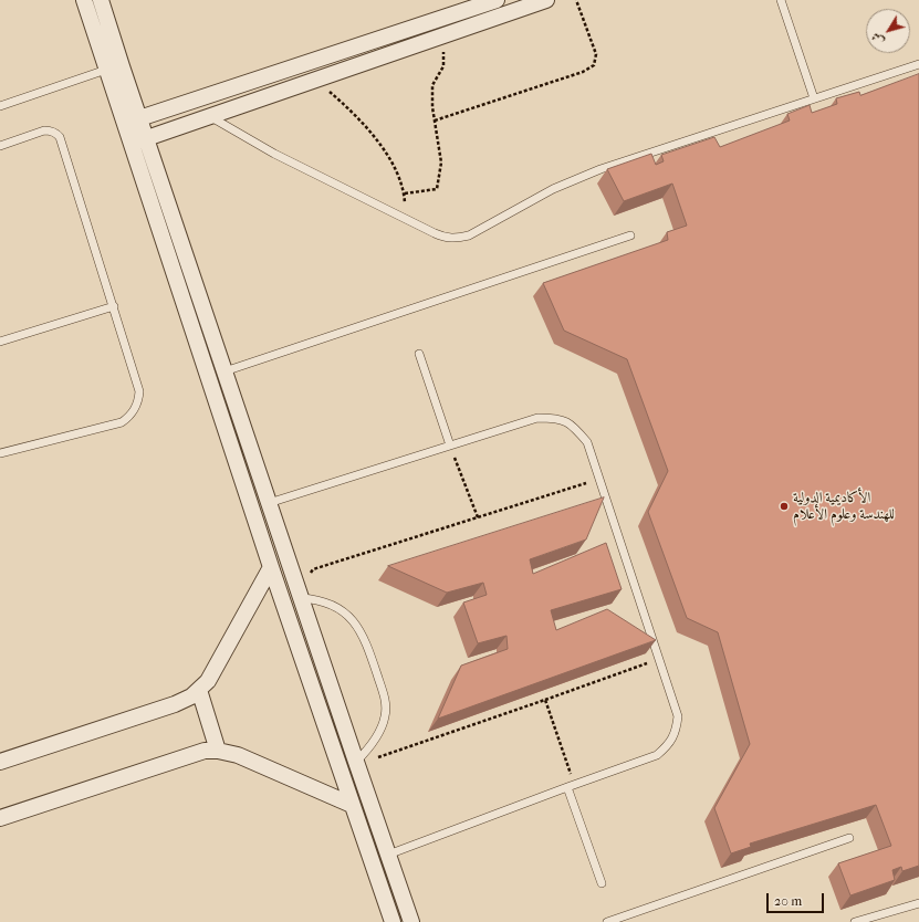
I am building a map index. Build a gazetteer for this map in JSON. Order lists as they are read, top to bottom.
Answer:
{
  "places": ["الأكاديمية الدولية للهندسة وعلوم الأعلام"],
  "scale_bar": "20 m",
  "north": "bottom left"
}
